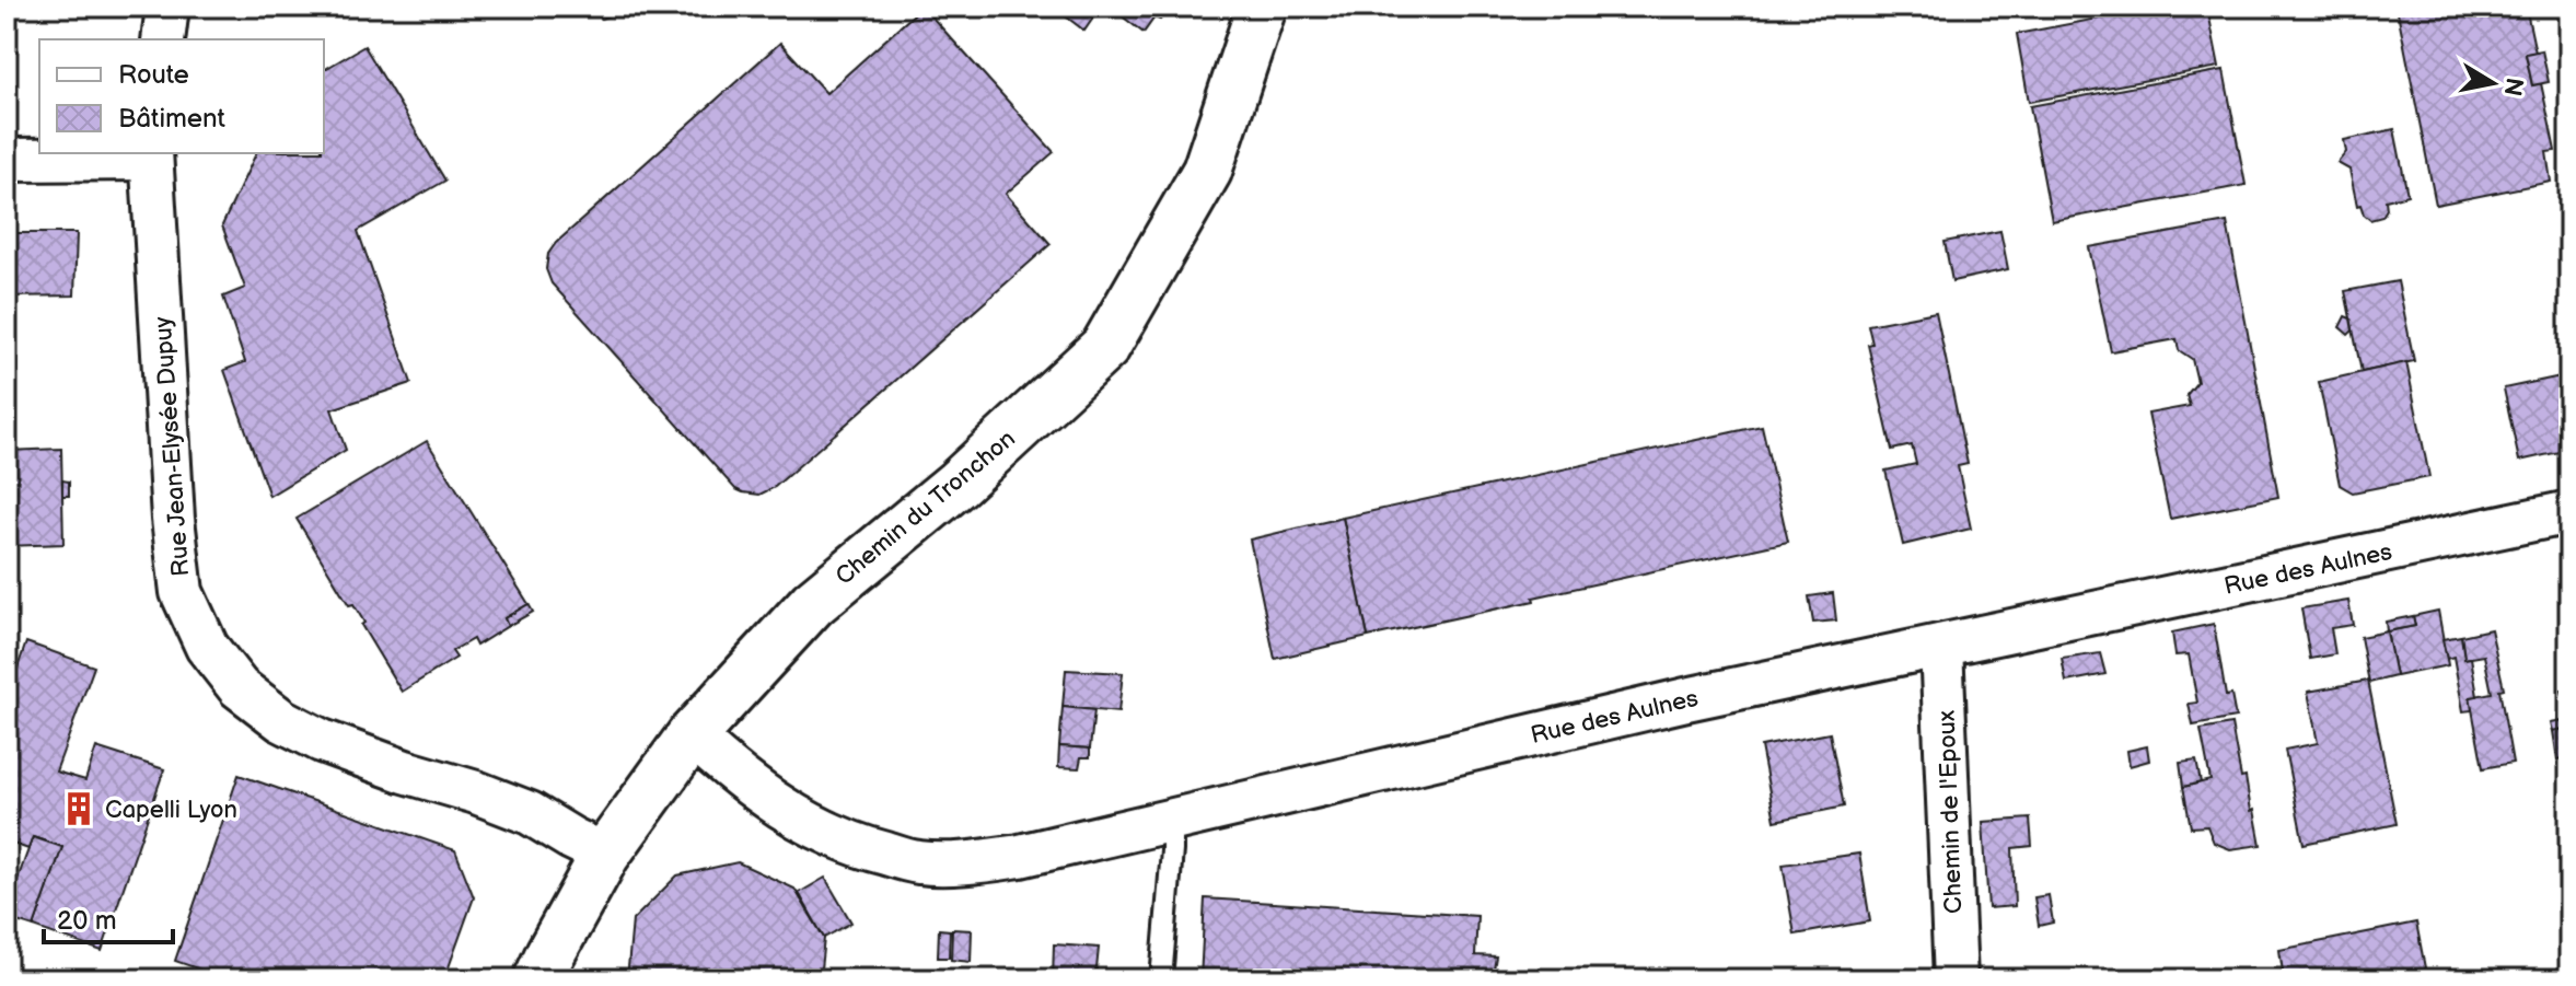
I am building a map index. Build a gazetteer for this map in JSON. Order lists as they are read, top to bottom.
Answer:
{
  "streets": {
    "street": [
      "Rue Jean-Elysée Dupuy",
      "Chemin du Tronchon",
      "Rue des Aulnes",
      "Chemin de l'Epoux"
    ]
  },
  "crossings": [
    ["Rue Jean-Elysée Dupuy", "Chemin du Tronchon"],
    ["Chemin du Tronchon", "Rue des Aulnes"],
    ["Rue des Aulnes", "Chemin de l'Epoux"]
  ],
  "places": {
    "building": ["Capelli Lyon"]
  },
  "legend": ["Route", "Bâtiment"],
  "scale_bar": "20 m",
  "north": "right"
}
